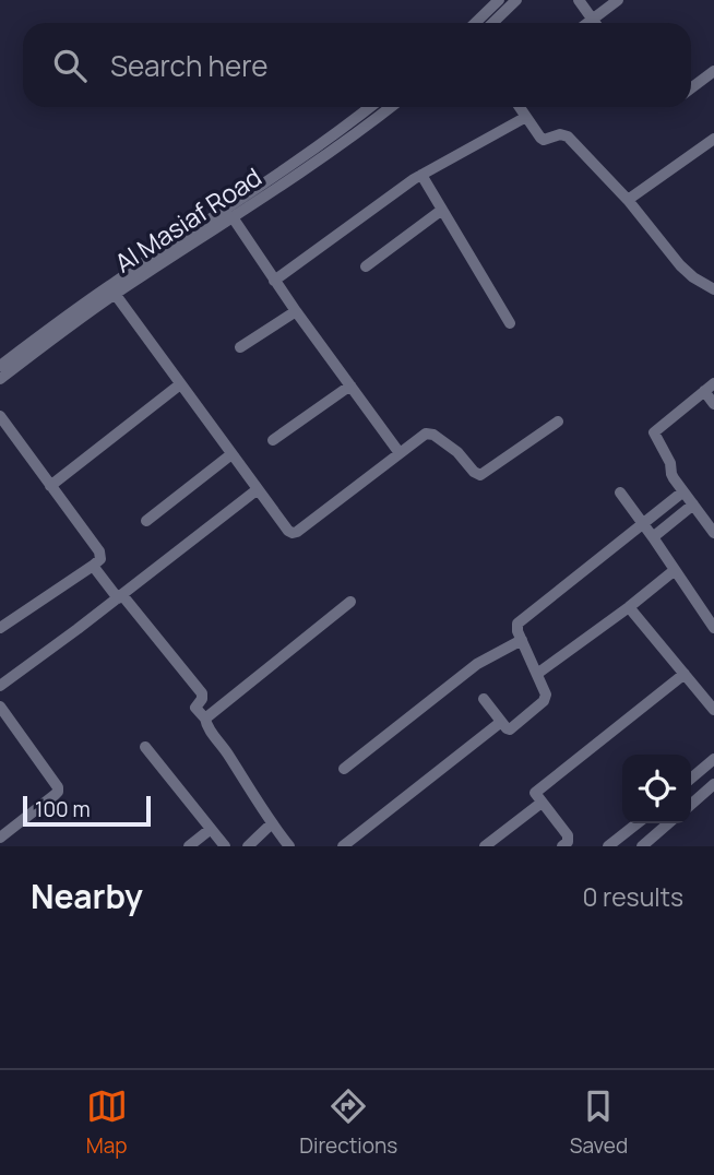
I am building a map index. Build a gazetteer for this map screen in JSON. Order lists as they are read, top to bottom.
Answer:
{
  "streets": {
    "street": ["Al Masiaf Road"]
  },
  "scale_bar": "100 m",
  "page": {
    "search": "Search here",
    "scale": "100 m",
    "heading": ["Nearby", "0 results"],
    "nav": ["Map", "Directions", "Saved"]
  }
}
